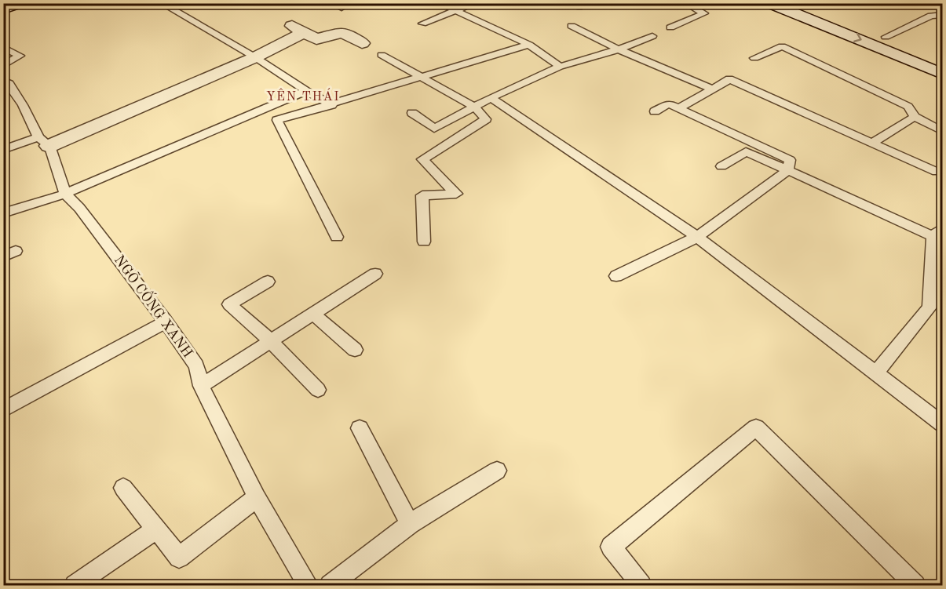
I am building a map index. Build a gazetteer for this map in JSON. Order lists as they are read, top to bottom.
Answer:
{
  "streets": {
    "lane": ["NGÕ CỐNG XANH"]
  },
  "districts": ["YÊN THÁI"]
}
